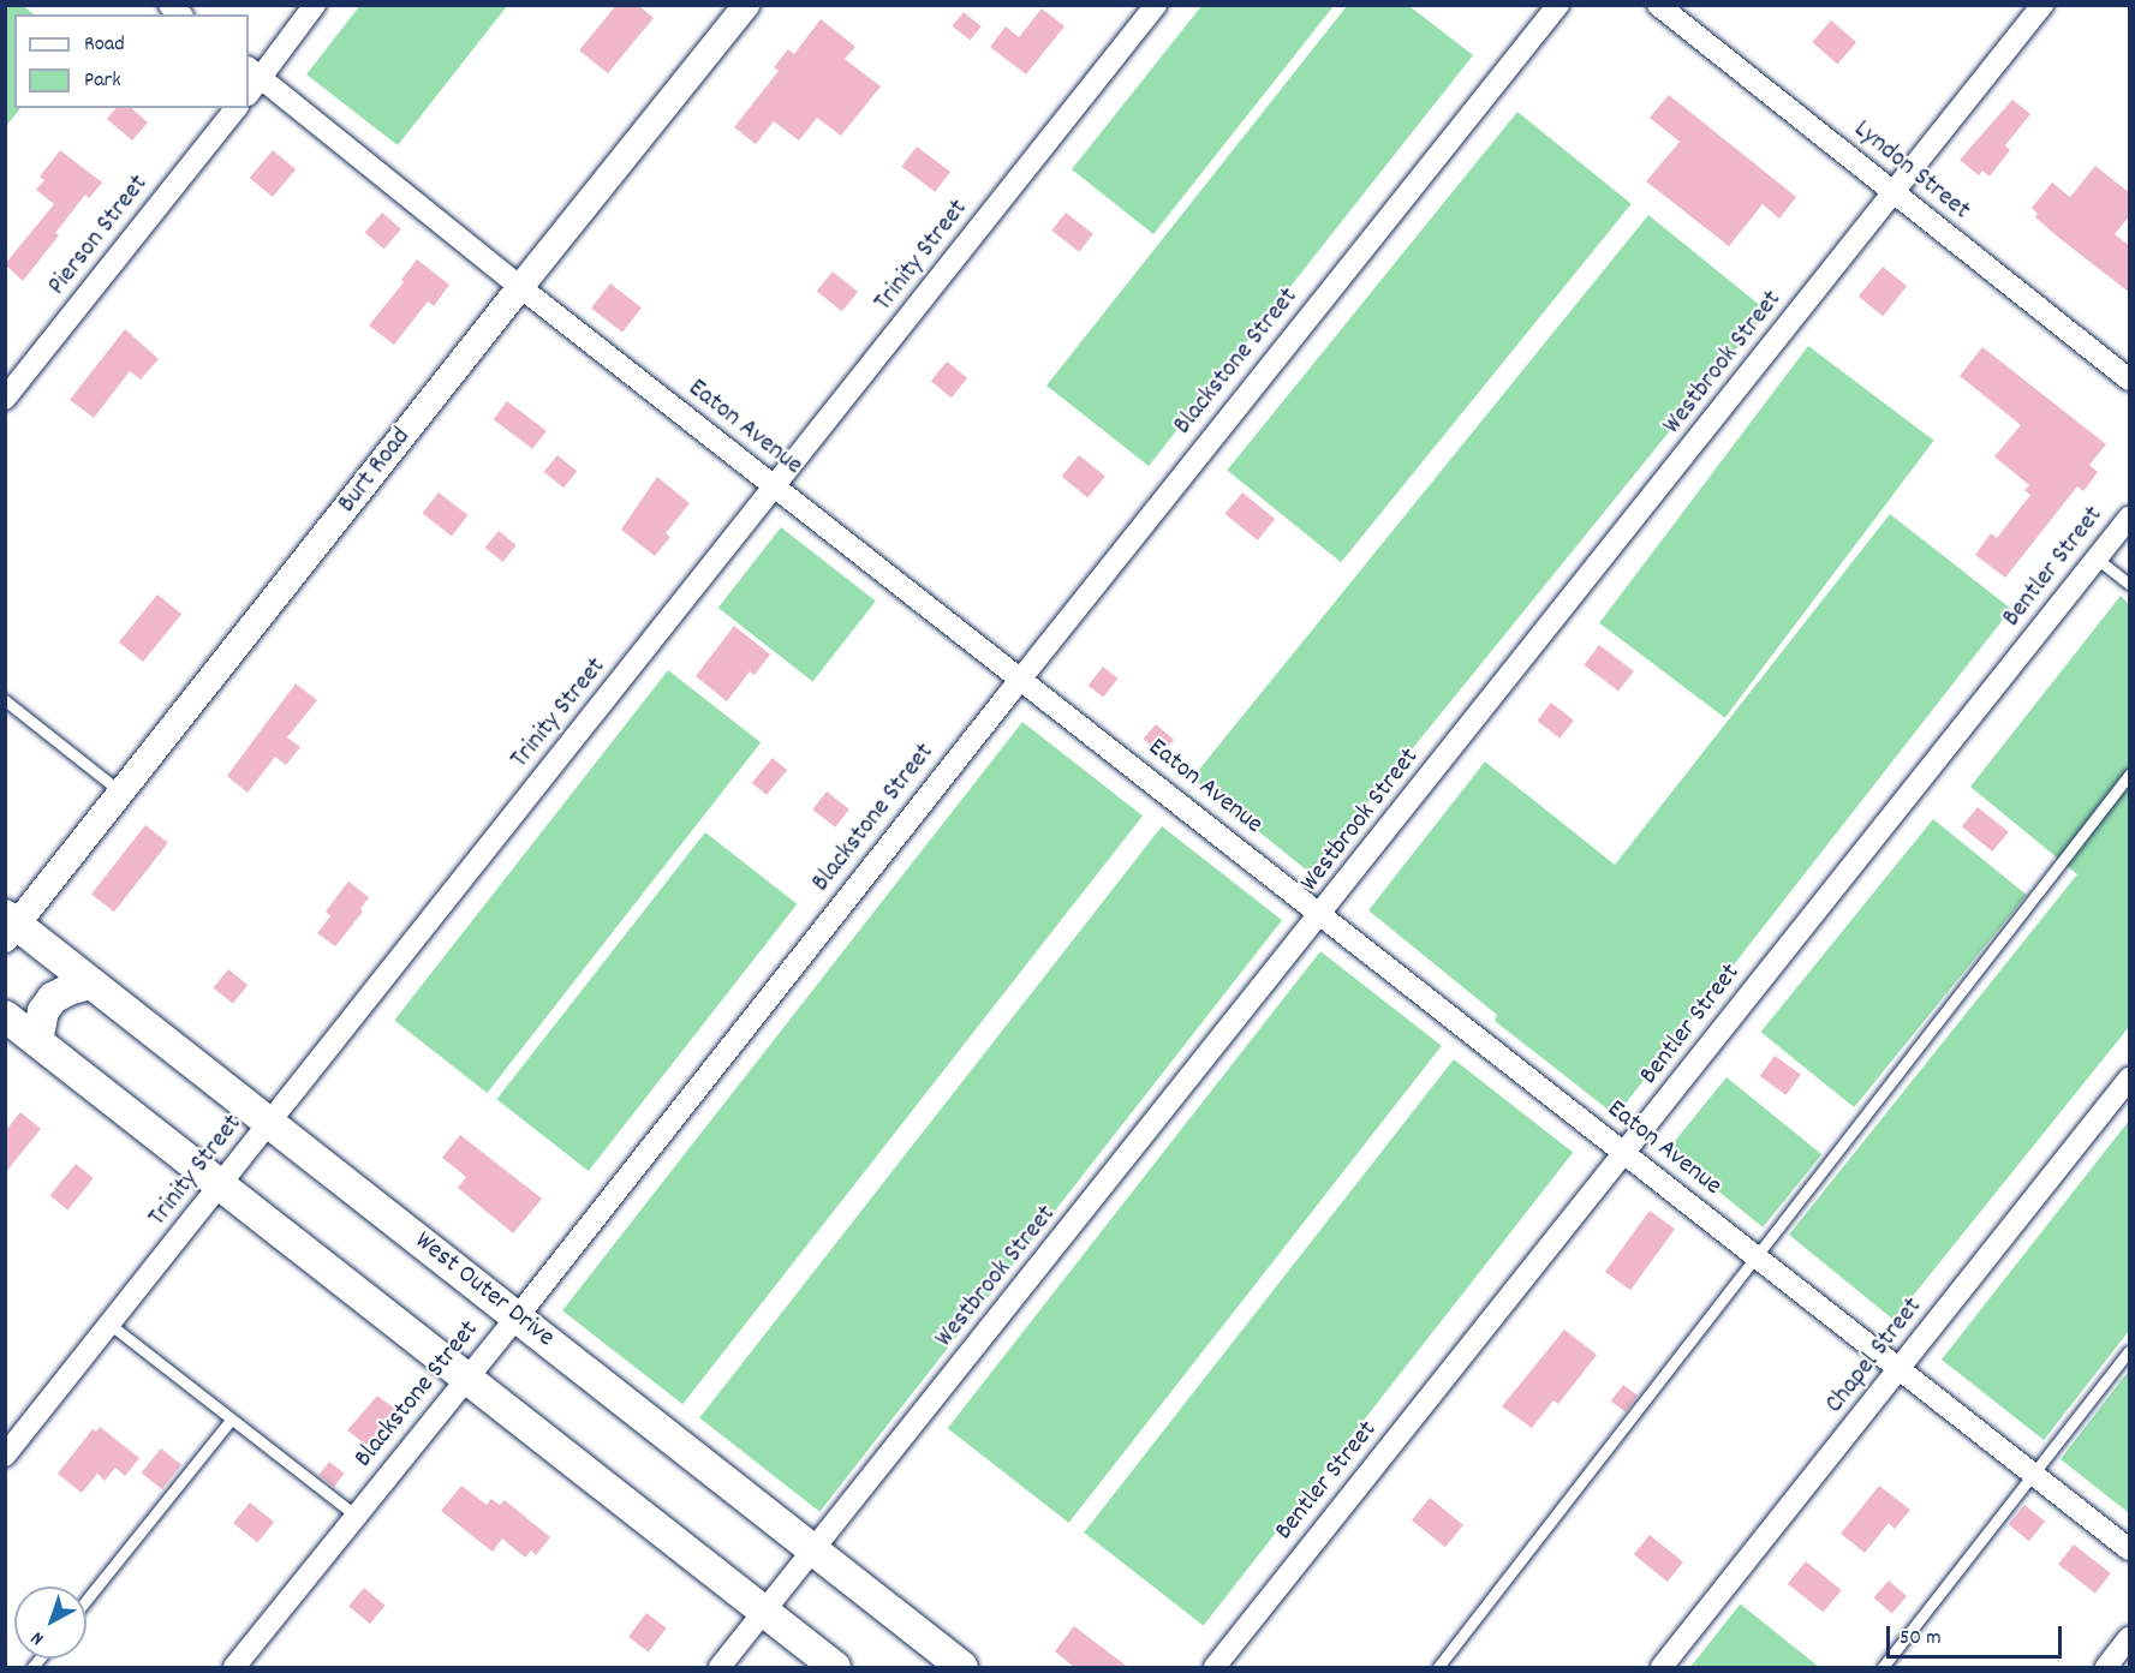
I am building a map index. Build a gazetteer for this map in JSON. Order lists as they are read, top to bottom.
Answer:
{
  "streets": {
    "main road": ["West Outer Drive"],
    "street": [
      "Lyndon Street",
      "Pierson Street",
      "Trinity Street",
      "Blackstone Street",
      "Westbrook Street",
      "Eaton Avenue",
      "Burt Road",
      "Bentler Street",
      "Chapel Street"
    ]
  },
  "crossings": [
    ["Lyndon Street", "Westbrook Street"],
    ["Trinity Street", "Eaton Avenue"],
    ["Trinity Street", "West Outer Drive"],
    ["Blackstone Street", "Eaton Avenue"],
    ["Blackstone Street", "West Outer Drive"],
    ["Westbrook Street", "Eaton Avenue"],
    ["Westbrook Street", "West Outer Drive"],
    ["Eaton Avenue", "Burt Road"],
    ["Eaton Avenue", "Bentler Street"],
    ["Eaton Avenue", "Chapel Street"],
    ["Burt Road", "West Outer Drive"]
  ],
  "legend": ["Road", "Park"],
  "scale_bar": "50 m",
  "north": "bottom left"
}
